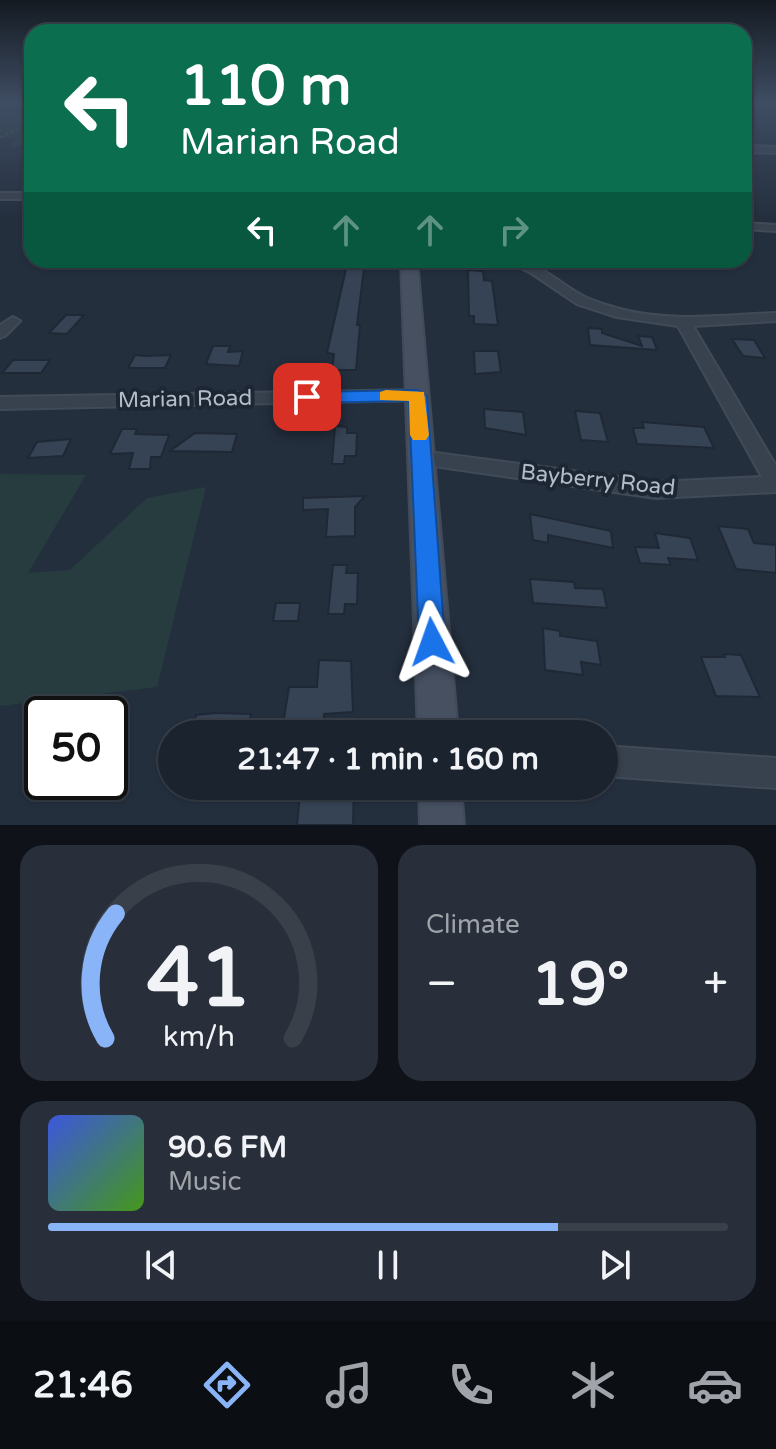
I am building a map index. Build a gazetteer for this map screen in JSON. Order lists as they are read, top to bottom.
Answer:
{
  "streets": {
    "street": ["Marian Road", "Bayberry Road"]
  },
  "page": {
    "turn": ["110 m", "Marian Road"],
    "limit": "50",
    "trip": "21:47 · 1 min · 160 m",
    "tile": "Climate",
    "heat": ["−", "19°", "+"],
    "song": ["90.6 FM", "Music"],
    "tabs": "21:46",
    "gauge": ["41", "km/h"]
  }
}
